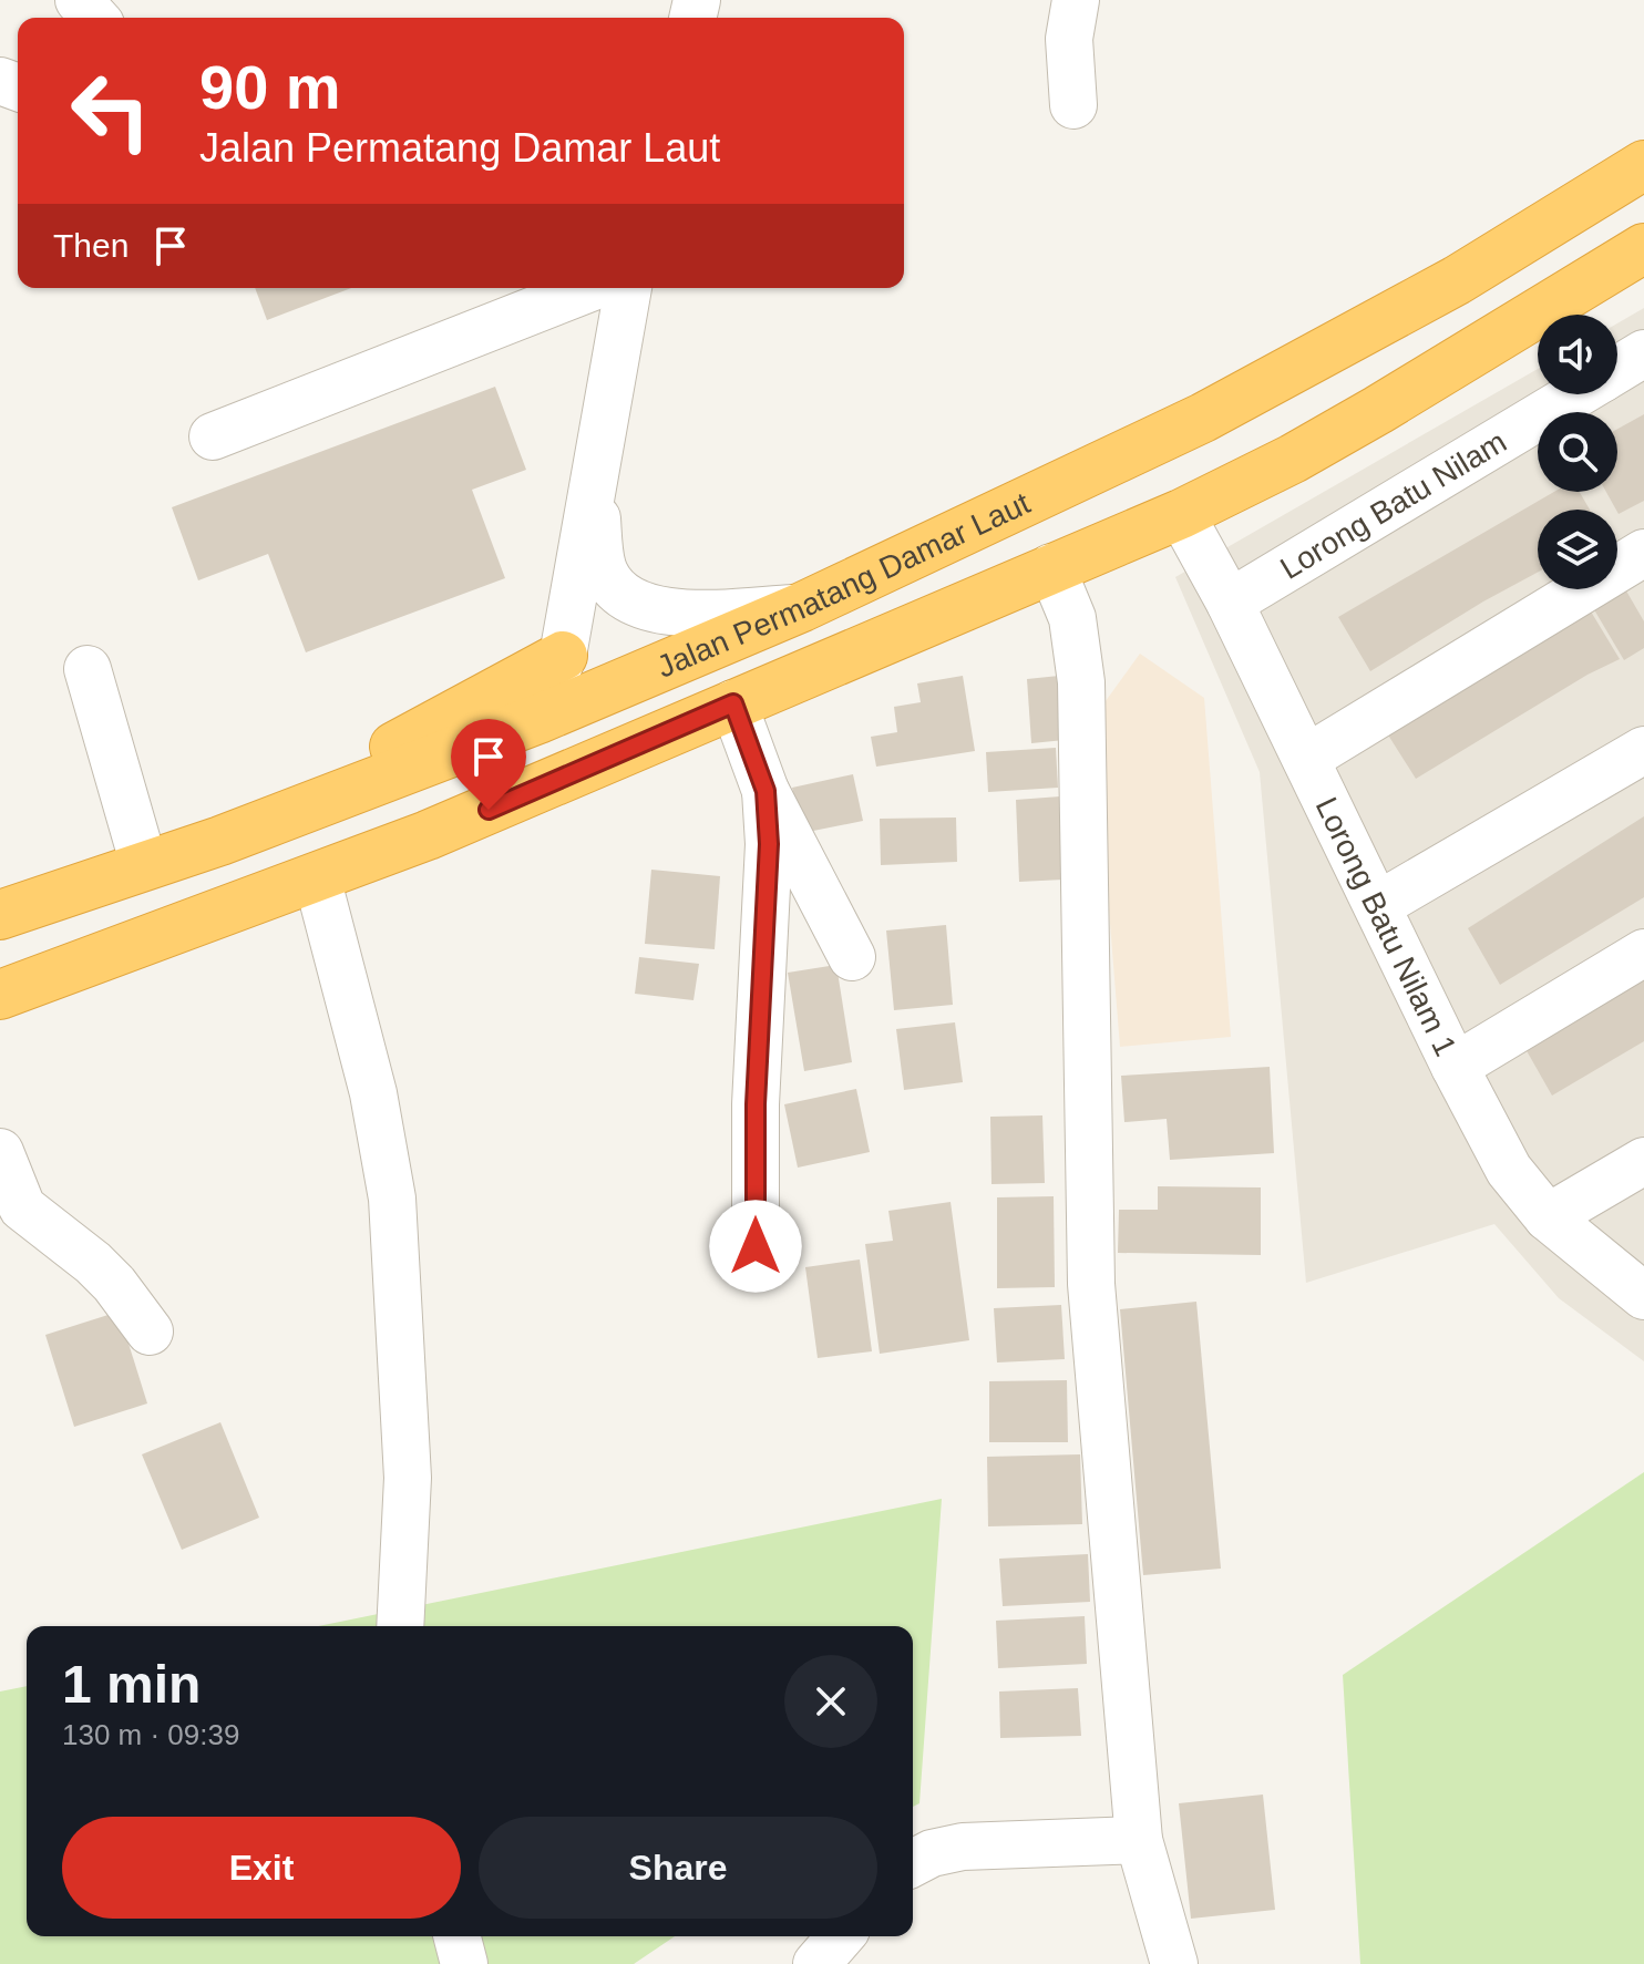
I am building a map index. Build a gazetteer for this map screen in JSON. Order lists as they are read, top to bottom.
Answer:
{
  "streets": {
    "highway": ["Jalan Permatang Damar Laut"],
    "street": ["Lorong Batu Nilam", "Lorong Batu Nilam 1"]
  },
  "crossings": [
    ["Lorong Batu Nilam", "Lorong Batu Nilam 1"],
    ["Jalan Permatang Damar Laut", "Lorong Batu Nilam 1"]
  ],
  "page": {
    "turn": ["90 m", "Jalan Permatang Damar Laut"],
    "then": "Then",
    "heading": ["1 min", "130 m · 09:39"],
    "buttons": ["Exit", "Share"]
  }
}
